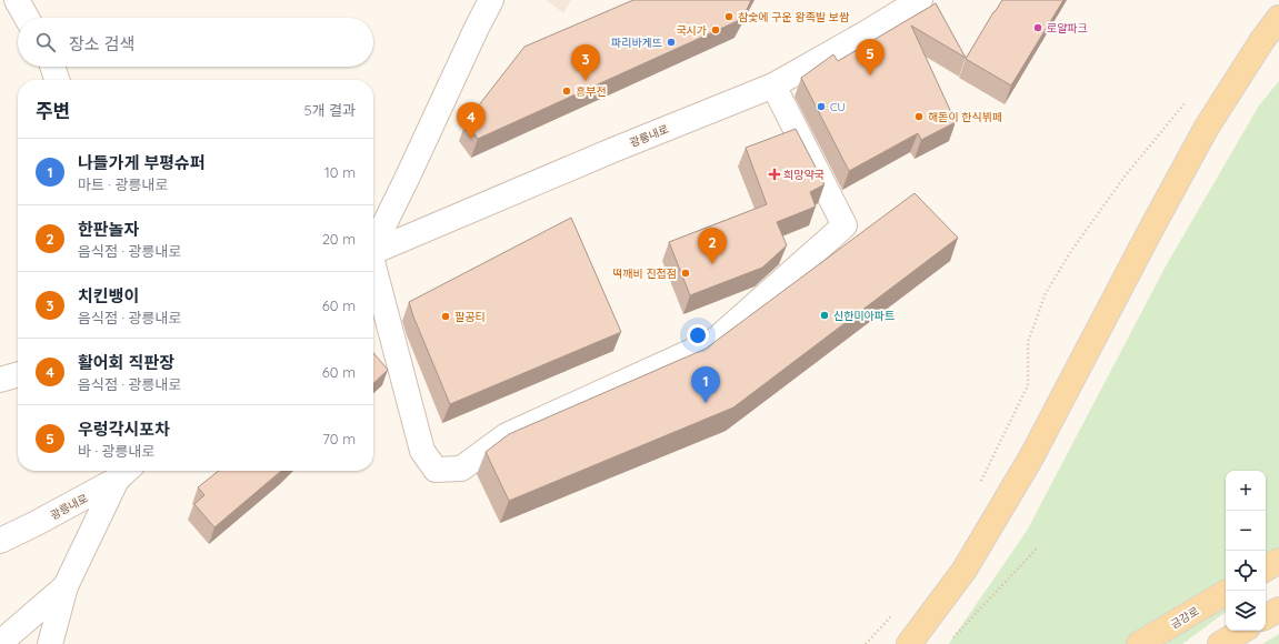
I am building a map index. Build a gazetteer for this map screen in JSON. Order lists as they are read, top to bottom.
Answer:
{
  "streets": {
    "main road": ["금강로"],
    "street": ["광릉내로"]
  },
  "places": {
    "other": [
      "참숯에 구운 왕족발 보쌈",
      "로얄파크",
      "국시가",
      "파리바게뜨",
      "흥부전",
      "CU",
      "해돋이 한식뷔페",
      "떡깨비 진접점",
      "신한미아파트",
      "팔공티"
    ],
    "health": ["희망약국"]
  },
  "page": {
    "search": "장소 검색",
    "pins": [
      "5",
      "3",
      "4",
      "2",
      "1"
    ],
    "heading": ["주변", "5개 결과"],
    "list": [
      {
        "mark": "1",
        "name": "나들가게 부평슈퍼",
        "note": "마트 · 광릉내로",
        "value": "10 m"
      },
      {
        "mark": "2",
        "name": "한판놀자",
        "note": "음식점 · 광릉내로",
        "value": "20 m"
      },
      {
        "mark": "3",
        "name": "치킨뱅이",
        "note": "음식점 · 광릉내로",
        "value": "60 m"
      },
      {
        "mark": "4",
        "name": "활어회 직판장",
        "note": "음식점 · 광릉내로",
        "value": "60 m"
      },
      {
        "mark": "5",
        "name": "우렁각시포차",
        "note": "바 · 광릉내로",
        "value": "70 m"
      }
    ],
    "map_buttons": ["+", "−"]
  }
}
